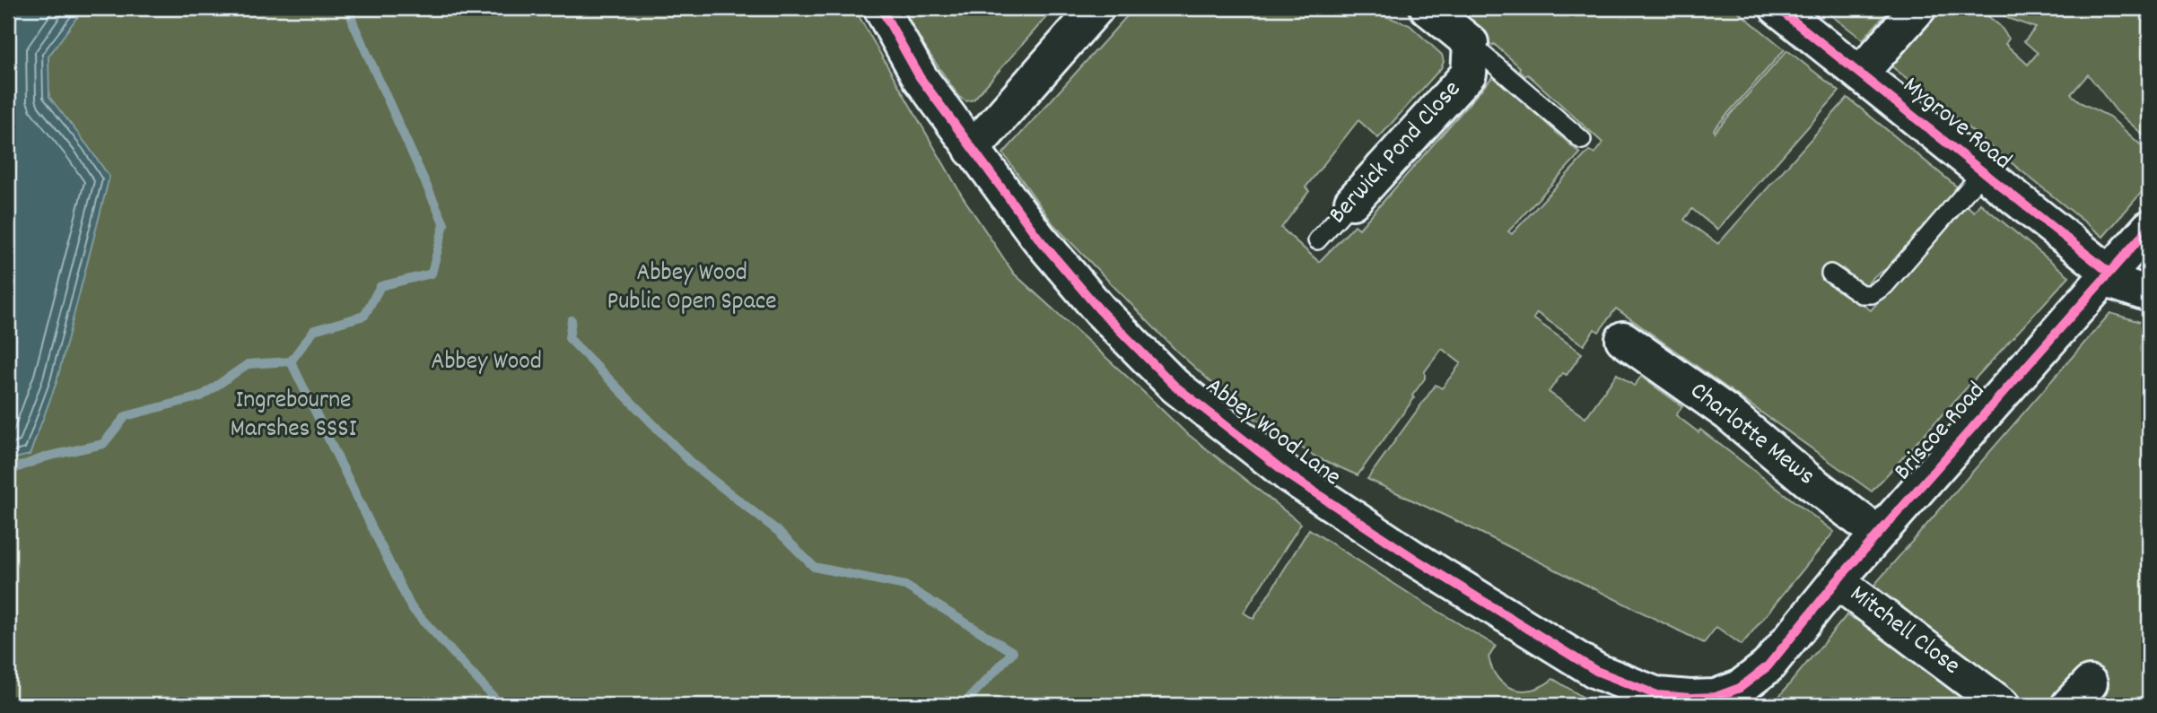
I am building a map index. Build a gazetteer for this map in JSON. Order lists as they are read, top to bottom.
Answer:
{
  "streets": {
    "street": [
      "Mygrove Road",
      "Berwick Pond Close",
      "Briscoe Road",
      "Abbey Wood Lane",
      "Charlotte Mews",
      "Mitchell Close"
    ]
  },
  "crossings": [
    ["Mygrove Road", "Briscoe Road"],
    ["Briscoe Road", "Abbey Wood Lane"],
    ["Briscoe Road", "Charlotte Mews"],
    ["Briscoe Road", "Mitchell Close"]
  ],
  "parks": ["Abbey Wood Public Open Space", "Abbey Wood", "Ingrebourne Marshes SSSI"]
}
